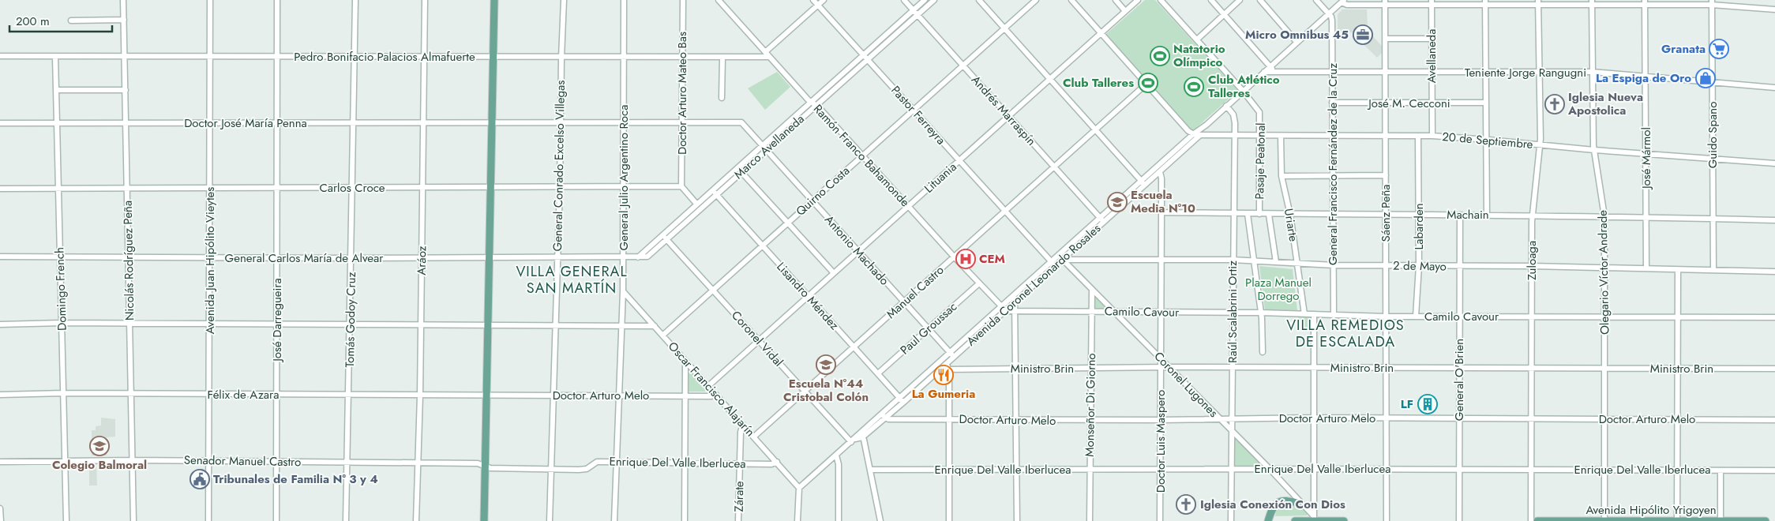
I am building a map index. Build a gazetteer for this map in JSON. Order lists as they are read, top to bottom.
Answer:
{
  "streets": {
    "main road": ["Avenida Hipólito Yrigoyen"],
    "street": [
      "Avellaneda",
      "Pedro Bonifacio Palacios Almafuerte",
      "Teniente Jorge Rangugni",
      "Doctor Arturo Mateo Bas",
      "José M. Cecconi",
      "Andrés Marraspín",
      "Pastor Ferreyra",
      "Doctor José María Penna",
      "Guido Spano",
      "20 de Septiembre",
      "Marco Avellaneda",
      "Ramón Franco Bahamonde",
      "José Mármol",
      "Pasaje Peatonal",
      "General Francisco Fernández de la Cruz",
      "General Conrado Excelso Villegas",
      "General Julio Argentino Roca",
      "Lituania",
      "Carlos Croce",
      "Quirno Costa",
      "Sáenz Peña",
      "Machain",
      "Uriarte",
      "Labarden",
      "Antonio Machado",
      "General Carlos María de Alvear",
      "Nicolás Rodríguez Peña",
      "Avenida Juan Hipólito Vieytes",
      "Aráoz",
      "Zuloaga",
      "2 de Mayo",
      "Olegario Víctor Andrade",
      "Avenida Coronel Leonardo Rosales",
      "Domingo French",
      "Manuel Castro",
      "Lisandro Méndez",
      "Camilo Cavour",
      "Raúl Scalabrini Ortiz",
      "José Darregueira",
      "Tomás Godoy Cruz",
      "Paul Groussac",
      "Coronel Vidal",
      "Ministro Brin",
      "General O'Brien",
      "Coronel Lugones",
      "Oscar Francisco Alajarín",
      "Félix de Azara",
      "Doctor Arturo Melo",
      "Monseñor Di Giorno",
      "Doctor Luis Maspero",
      "Senador Manuel Castro",
      "Enrique Del Valle Iberlucea",
      "Zárate"
    ]
  },
  "crossings": [
    ["Avellaneda", "Teniente Jorge Rangugni"],
    ["Avellaneda", "José M. Cecconi"],
    ["Avellaneda", "20 de Septiembre"],
    ["Pedro Bonifacio Palacios Almafuerte", "Doctor Arturo Mateo Bas"],
    ["Pedro Bonifacio Palacios Almafuerte", "Ramón Franco Bahamonde"],
    ["Pedro Bonifacio Palacios Almafuerte", "General Conrado Excelso Villegas"],
    ["Pedro Bonifacio Palacios Almafuerte", "General Julio Argentino Roca"],
    ["Pedro Bonifacio Palacios Almafuerte", "Nicolás Rodríguez Peña"],
    ["Pedro Bonifacio Palacios Almafuerte", "Avenida Juan Hipólito Vieytes"],
    ["Pedro Bonifacio Palacios Almafuerte", "Aráoz"],
    ["Pedro Bonifacio Palacios Almafuerte", "Domingo French"],
    ["Pedro Bonifacio Palacios Almafuerte", "José Darregueira"],
    ["Pedro Bonifacio Palacios Almafuerte", "Tomás Godoy Cruz"],
    ["Teniente Jorge Rangugni", "Guido Spano"],
    ["Teniente Jorge Rangugni", "José Mármol"],
    ["Teniente Jorge Rangugni", "General Francisco Fernández de la Cruz"],
    ["Teniente Jorge Rangugni", "Sáenz Peña"],
    ["Teniente Jorge Rangugni", "Zuloaga"],
    ["Teniente Jorge Rangugni", "Olegario Víctor Andrade"],
    ["Teniente Jorge Rangugni", "Avenida Coronel Leonardo Rosales"],
    ["Doctor Arturo Mateo Bas", "Doctor José María Penna"],
    ["Doctor Arturo Mateo Bas", "Carlos Croce"],
    ["José M. Cecconi", "General Francisco Fernández de la Cruz"],
    ["José M. Cecconi", "Sáenz Peña"],
    ["Andrés Marraspín", "Marco Avellaneda"],
    ["Andrés Marraspín", "Lituania"],
    ["Andrés Marraspín", "Quirno Costa"],
    ["Andrés Marraspín", "Avenida Coronel Leonardo Rosales"],
    ["Andrés Marraspín", "Manuel Castro"],
    ["Pastor Ferreyra", "Marco Avellaneda"],
    ["Pastor Ferreyra", "Lituania"],
    ["Pastor Ferreyra", "Quirno Costa"],
    ["Pastor Ferreyra", "Avenida Coronel Leonardo Rosales"],
    ["Pastor Ferreyra", "Manuel Castro"],
    ["Doctor José María Penna", "General Conrado Excelso Villegas"],
    ["Doctor José María Penna", "General Julio Argentino Roca"],
    ["Doctor José María Penna", "Antonio Machado"],
    ["Doctor José María Penna", "Nicolás Rodríguez Peña"],
    ["Doctor José María Penna", "Avenida Juan Hipólito Vieytes"],
    ["Doctor José María Penna", "Aráoz"],
    ["Doctor José María Penna", "Domingo French"],
    ["Doctor José María Penna", "José Darregueira"],
    ["Doctor José María Penna", "Tomás Godoy Cruz"],
    ["Guido Spano", "20 de Septiembre"],
    ["Guido Spano", "Machain"],
    ["Guido Spano", "2 de Mayo"],
    ["20 de Septiembre", "José Mármol"],
    ["20 de Septiembre", "Pasaje Peatonal"],
    ["20 de Septiembre", "General Francisco Fernández de la Cruz"],
    ["20 de Septiembre", "Sáenz Peña"],
    ["20 de Septiembre", "Uriarte"],
    ["20 de Septiembre", "Labarden"],
    ["20 de Septiembre", "Zuloaga"],
    ["20 de Septiembre", "Olegario Víctor Andrade"],
    ["20 de Septiembre", "Avenida Coronel Leonardo Rosales"],
    ["20 de Septiembre", "Raúl Scalabrini Ortiz"],
    ["Marco Avellaneda", "Ramón Franco Bahamonde"],
    ["Marco Avellaneda", "General Conrado Excelso Villegas"],
    ["Marco Avellaneda", "General Julio Argentino Roca"],
    ["Marco Avellaneda", "Antonio Machado"],
    ["Marco Avellaneda", "General Carlos María de Alvear"],
    ["Marco Avellaneda", "Lisandro Méndez"],
    ["Marco Avellaneda", "Coronel Vidal"],
    ["Ramón Franco Bahamonde", "Lituania"],
    ["Ramón Franco Bahamonde", "Quirno Costa"],
    ["Ramón Franco Bahamonde", "Avenida Coronel Leonardo Rosales"],
    ["Ramón Franco Bahamonde", "Manuel Castro"],
    ["Ramón Franco Bahamonde", "Camilo Cavour"],
    ["Ramón Franco Bahamonde", "Paul Groussac"],
    ["José Mármol", "Machain"],
    ["José Mármol", "2 de Mayo"],
    ["Pasaje Peatonal", "Machain"],
    ["Pasaje Peatonal", "2 de Mayo"],
    ["Pasaje Peatonal", "Avenida Coronel Leonardo Rosales"],
    ["General Francisco Fernández de la Cruz", "Machain"],
    ["General Francisco Fernández de la Cruz", "2 de Mayo"],
    ["General Francisco Fernández de la Cruz", "Avenida Coronel Leonardo Rosales"],
    ["General Francisco Fernández de la Cruz", "Camilo Cavour"],
    ["General Conrado Excelso Villegas", "Carlos Croce"],
    ["General Conrado Excelso Villegas", "General Carlos María de Alvear"],
    ["General Conrado Excelso Villegas", "Doctor Arturo Melo"],
    ["General Conrado Excelso Villegas", "Enrique Del Valle Iberlucea"],
    ["General Julio Argentino Roca", "Carlos Croce"],
    ["General Julio Argentino Roca", "Oscar Francisco Alajarín"],
    ["General Julio Argentino Roca", "Doctor Arturo Melo"],
    ["General Julio Argentino Roca", "Enrique Del Valle Iberlucea"],
    ["Lituania", "Antonio Machado"],
    ["Lituania", "Lisandro Méndez"],
    ["Lituania", "Coronel Vidal"],
    ["Lituania", "Oscar Francisco Alajarín"],
    ["Carlos Croce", "Nicolás Rodríguez Peña"],
    ["Carlos Croce", "Avenida Juan Hipólito Vieytes"],
    ["Carlos Croce", "Aráoz"],
    ["Carlos Croce", "Domingo French"],
    ["Carlos Croce", "José Darregueira"],
    ["Carlos Croce", "Tomás Godoy Cruz"],
    ["Quirno Costa", "Antonio Machado"],
    ["Quirno Costa", "Lisandro Méndez"],
    ["Quirno Costa", "Coronel Vidal"],
    ["Quirno Costa", "Oscar Francisco Alajarín"],
    ["Sáenz Peña", "Machain"],
    ["Sáenz Peña", "2 de Mayo"],
    ["Sáenz Peña", "Camilo Cavour"],
    ["Sáenz Peña", "Ministro Brin"],
    ["Sáenz Peña", "Doctor Arturo Melo"],
    ["Sáenz Peña", "Enrique Del Valle Iberlucea"],
    ["Machain", "Uriarte"],
    ["Machain", "Labarden"],
    ["Machain", "Zuloaga"],
    ["Machain", "Olegario Víctor Andrade"],
    ["Machain", "Raúl Scalabrini Ortiz"],
    ["Machain", "General O'Brien"],
    ["Machain", "Doctor Luis Maspero"],
    ["Uriarte", "2 de Mayo"],
    ["Uriarte", "Camilo Cavour"],
    ["Labarden", "2 de Mayo"],
    ["Labarden", "Camilo Cavour"],
    ["Antonio Machado", "Avenida Coronel Leonardo Rosales"],
    ["Antonio Machado", "Manuel Castro"],
    ["Antonio Machado", "Paul Groussac"],
    ["General Carlos María de Alvear", "Nicolás Rodríguez Peña"],
    ["General Carlos María de Alvear", "Avenida Juan Hipólito Vieytes"],
    ["General Carlos María de Alvear", "Aráoz"],
    ["General Carlos María de Alvear", "Domingo French"],
    ["General Carlos María de Alvear", "José Darregueira"],
    ["General Carlos María de Alvear", "Tomás Godoy Cruz"],
    ["Nicolás Rodríguez Peña", "Félix de Azara"],
    ["Nicolás Rodríguez Peña", "Senador Manuel Castro"],
    ["Avenida Juan Hipólito Vieytes", "Félix de Azara"],
    ["Avenida Juan Hipólito Vieytes", "Senador Manuel Castro"],
    ["Aráoz", "Félix de Azara"],
    ["Aráoz", "Senador Manuel Castro"],
    ["Zuloaga", "2 de Mayo"],
    ["Zuloaga", "Camilo Cavour"],
    ["Zuloaga", "Ministro Brin"],
    ["Zuloaga", "Doctor Arturo Melo"],
    ["Zuloaga", "Enrique Del Valle Iberlucea"],
    ["2 de Mayo", "Olegario Víctor Andrade"],
    ["2 de Mayo", "Avenida Coronel Leonardo Rosales"],
    ["2 de Mayo", "Raúl Scalabrini Ortiz"],
    ["2 de Mayo", "General O'Brien"],
    ["2 de Mayo", "Coronel Lugones"],
    ["2 de Mayo", "Doctor Luis Maspero"],
    ["Olegario Víctor Andrade", "Camilo Cavour"],
    ["Olegario Víctor Andrade", "Ministro Brin"],
    ["Olegario Víctor Andrade", "Doctor Arturo Melo"],
    ["Olegario Víctor Andrade", "Enrique Del Valle Iberlucea"],
    ["Olegario Víctor Andrade", "Avenida Hipólito Yrigoyen"],
    ["Avenida Coronel Leonardo Rosales", "Lisandro Méndez"],
    ["Avenida Coronel Leonardo Rosales", "Camilo Cavour"],
    ["Avenida Coronel Leonardo Rosales", "Raúl Scalabrini Ortiz"],
    ["Avenida Coronel Leonardo Rosales", "Coronel Vidal"],
    ["Avenida Coronel Leonardo Rosales", "Ministro Brin"],
    ["Avenida Coronel Leonardo Rosales", "Coronel Lugones"],
    ["Avenida Coronel Leonardo Rosales", "Oscar Francisco Alajarín"],
    ["Avenida Coronel Leonardo Rosales", "Doctor Arturo Melo"],
    ["Avenida Coronel Leonardo Rosales", "Doctor Luis Maspero"],
    ["Domingo French", "Félix de Azara"],
    ["Domingo French", "Senador Manuel Castro"],
    ["Manuel Castro", "Lisandro Méndez"],
    ["Manuel Castro", "Coronel Vidal"],
    ["Manuel Castro", "Oscar Francisco Alajarín"],
    ["Lisandro Méndez", "Paul Groussac"],
    ["Camilo Cavour", "Raúl Scalabrini Ortiz"],
    ["Camilo Cavour", "General O'Brien"],
    ["Camilo Cavour", "Coronel Lugones"],
    ["Camilo Cavour", "Monseñor Di Giorno"],
    ["Camilo Cavour", "Doctor Luis Maspero"],
    ["Raúl Scalabrini Ortiz", "Ministro Brin"],
    ["Raúl Scalabrini Ortiz", "Coronel Lugones"],
    ["Raúl Scalabrini Ortiz", "Doctor Arturo Melo"],
    ["Raúl Scalabrini Ortiz", "Enrique Del Valle Iberlucea"],
    ["José Darregueira", "Félix de Azara"],
    ["José Darregueira", "Senador Manuel Castro"],
    ["Tomás Godoy Cruz", "Félix de Azara"],
    ["Tomás Godoy Cruz", "Senador Manuel Castro"],
    ["Ministro Brin", "General O'Brien"],
    ["Ministro Brin", "Coronel Lugones"],
    ["Ministro Brin", "Monseñor Di Giorno"],
    ["Ministro Brin", "Doctor Luis Maspero"],
    ["General O'Brien", "Doctor Arturo Melo"],
    ["General O'Brien", "Enrique Del Valle Iberlucea"],
    ["Coronel Lugones", "Doctor Arturo Melo"],
    ["Coronel Lugones", "Monseñor Di Giorno"],
    ["Coronel Lugones", "Doctor Luis Maspero"],
    ["Coronel Lugones", "Enrique Del Valle Iberlucea"],
    ["Oscar Francisco Alajarín", "Doctor Arturo Melo"],
    ["Oscar Francisco Alajarín", "Enrique Del Valle Iberlucea"],
    ["Oscar Francisco Alajarín", "Zárate"],
    ["Félix de Azara", "Doctor Arturo Melo"],
    ["Doctor Arturo Melo", "Monseñor Di Giorno"],
    ["Doctor Arturo Melo", "Doctor Luis Maspero"],
    ["Monseñor Di Giorno", "Enrique Del Valle Iberlucea"],
    ["Doctor Luis Maspero", "Enrique Del Valle Iberlucea"],
    ["Senador Manuel Castro", "Enrique Del Valle Iberlucea"],
    ["Enrique Del Valle Iberlucea", "Zárate"]
  ],
  "districts": ["VILLA GENERAL SAN MARTÍN", "VILLA REMEDIOS DE ESCALADA"],
  "parks": ["Plaza Manuel Dorrego"],
  "places": {
    "office": ["Micro Omnibus 45"],
    "supermarket": ["Granata"],
    "sports": ["Natatorio Olímpico", "Club Talleres", "Club Atlético Talleres"],
    "shop": ["La Espiga de Oro"],
    "church": ["Iglesia Nueva Apostolica", "Iglesia Conexión Con Dios"],
    "school or university": ["Escuela Media N°10", "Escuela N°44 Cristobal Colón", "Colegio Balmoral"],
    "hospital": ["CEM"],
    "restaurant": ["La Gumeria"],
    "building": ["LF"],
    "public building": ["Tribunales de Familia Nº 3 y 4"]
  },
  "scale_bar": "200 m"
}
